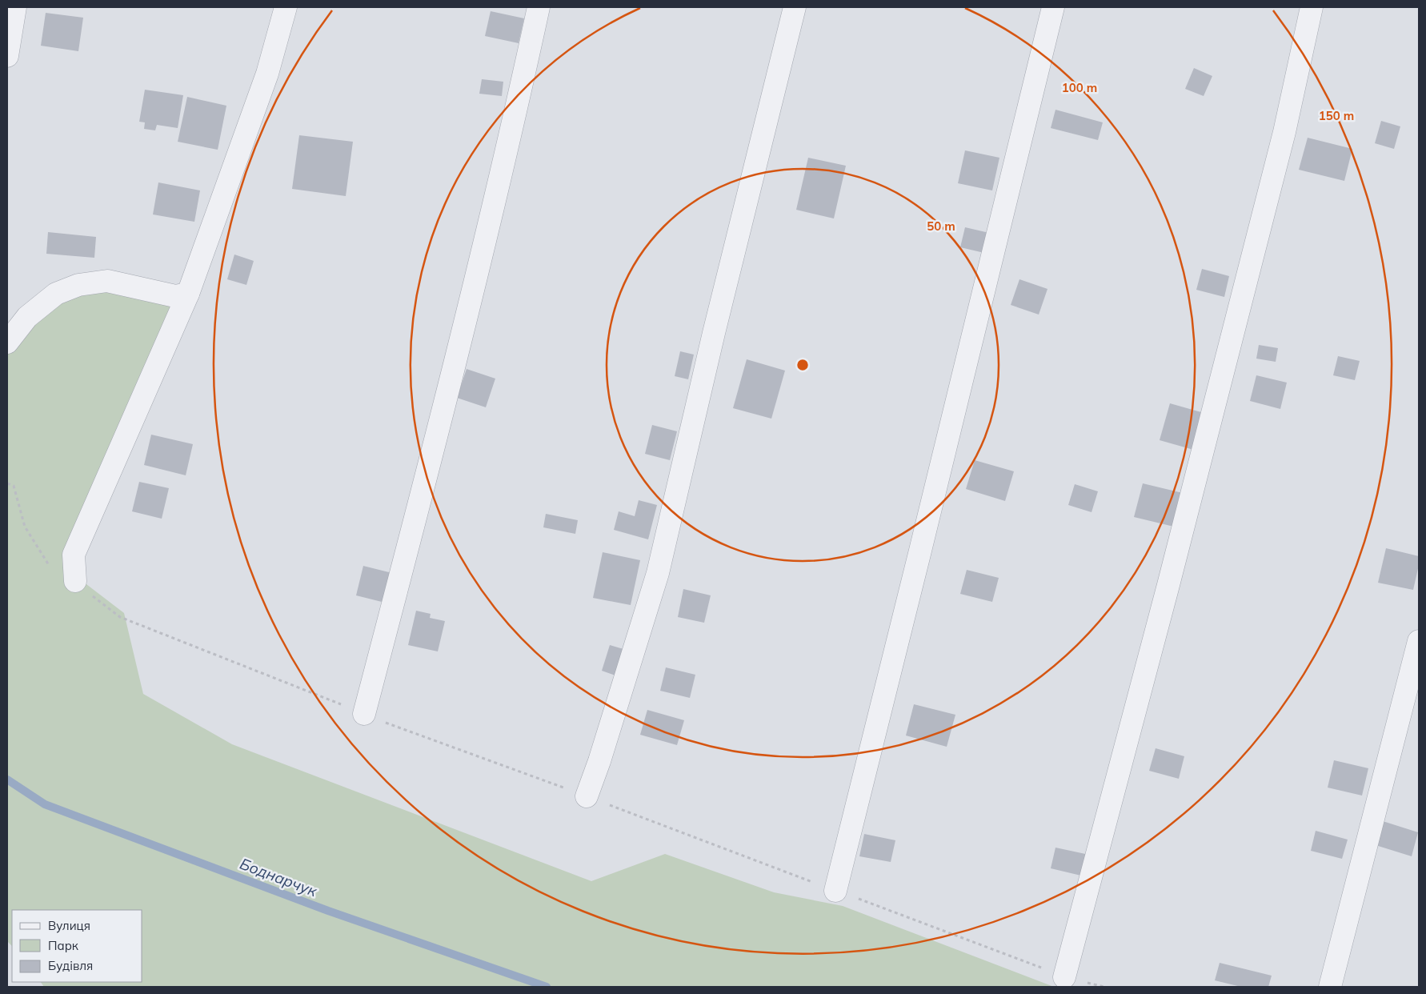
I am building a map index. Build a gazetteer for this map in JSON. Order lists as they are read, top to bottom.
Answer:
{
  "water": ["Боднарчук"],
  "legend": ["Вулиця", "Парк", "Будівля"],
  "rings": ["100 m", "150 m", "50 m"]
}
